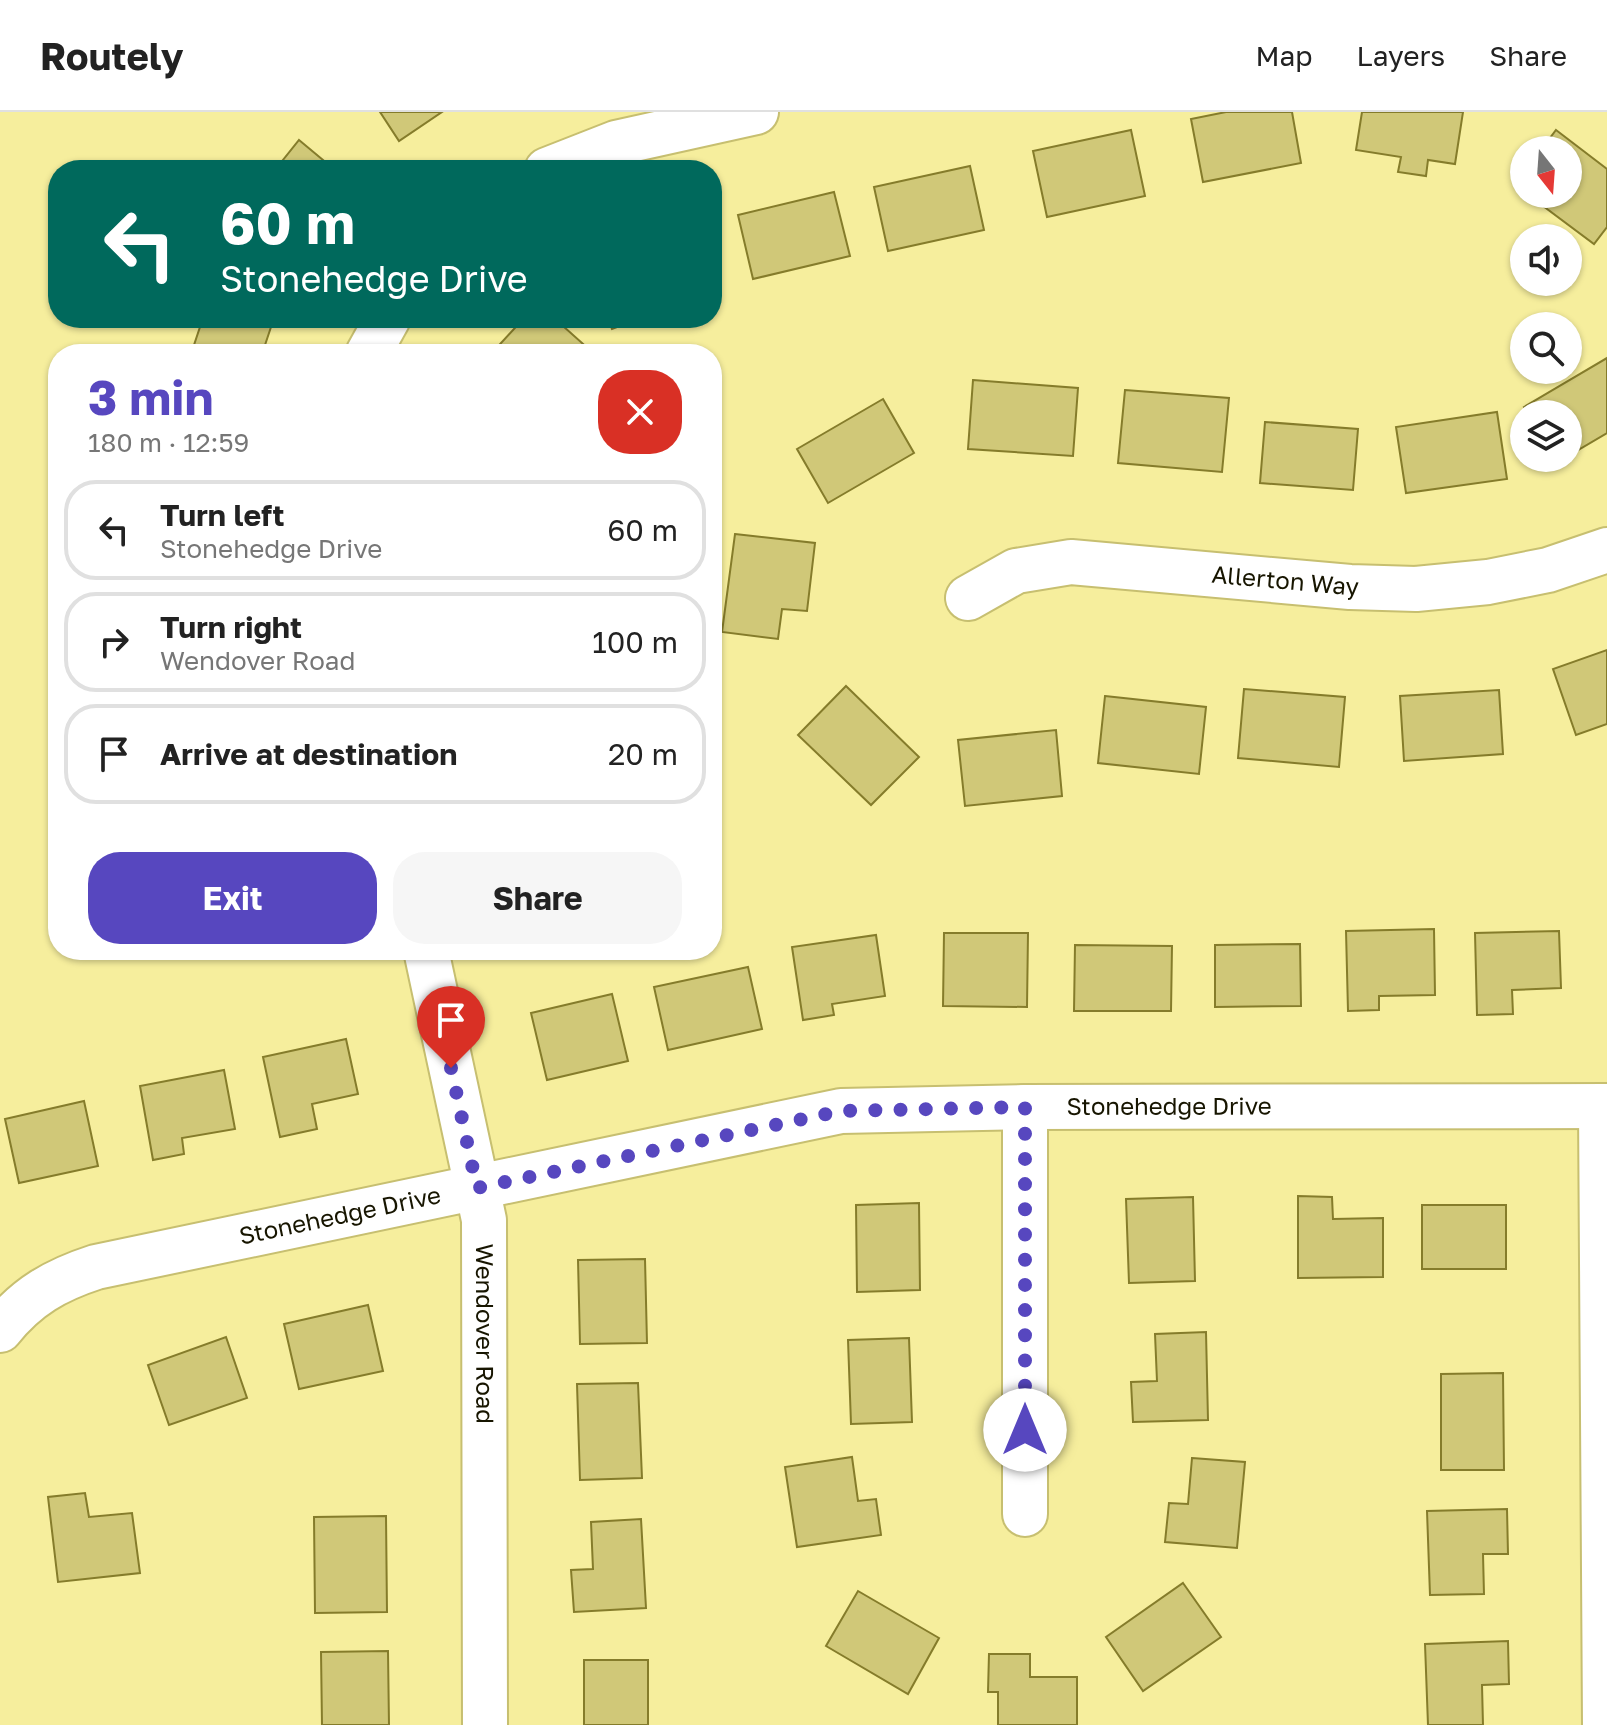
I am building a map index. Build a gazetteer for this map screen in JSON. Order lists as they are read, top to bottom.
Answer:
{
  "streets": {
    "street": ["Allerton Way", "Stonehedge Drive", "Wendover Road"]
  },
  "crossings": [
    ["Stonehedge Drive", "Wendover Road"]
  ],
  "north": "bottom",
  "page": {
    "header": "Routely",
    "nav": ["Map", "Layers", "Share"],
    "turn": ["60 m", "Stonehedge Drive"],
    "heading": ["3 min", "180 m · 12:59"],
    "list": [
      {
        "name": "Turn left",
        "note": "Stonehedge Drive",
        "value": "60 m"
      },
      {
        "name": "Turn right",
        "note": "Wendover Road",
        "value": "100 m"
      },
      {
        "name": "Arrive at destination",
        "value": "20 m"
      }
    ],
    "buttons": ["Exit", "Share"]
  }
}
